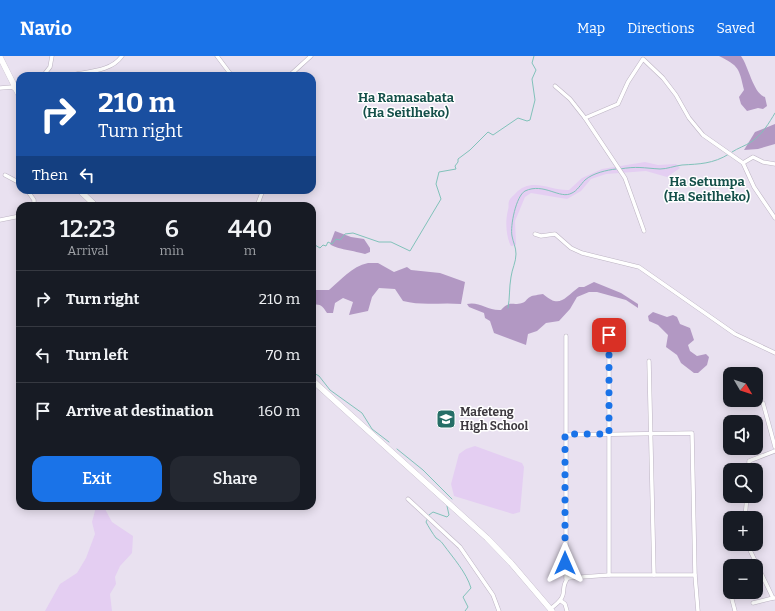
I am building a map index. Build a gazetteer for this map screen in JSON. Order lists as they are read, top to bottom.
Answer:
{
  "districts": ["Ha Ramasabata (Ha Seitlheko)", "Ha Setumpa (Ha Seitlheko)"],
  "places": {
    "school or university": ["Mafeteng High School"]
  },
  "north": "bottom right",
  "page": {
    "header": "Navio",
    "nav": ["Map", "Directions", "Saved"],
    "turn": ["210 m", "Turn right"],
    "then": "Then",
    "eta": [
      "12:23",
      "Arrival",
      "6",
      "min",
      "440",
      "m"
    ],
    "list": [
      {
        "name": "Turn right",
        "value": "210 m"
      },
      {
        "name": "Turn left",
        "value": "70 m"
      },
      {
        "name": "Arrive at destination",
        "value": "160 m"
      }
    ],
    "map_buttons": ["+", "−"],
    "buttons": ["Exit", "Share"]
  }
}
